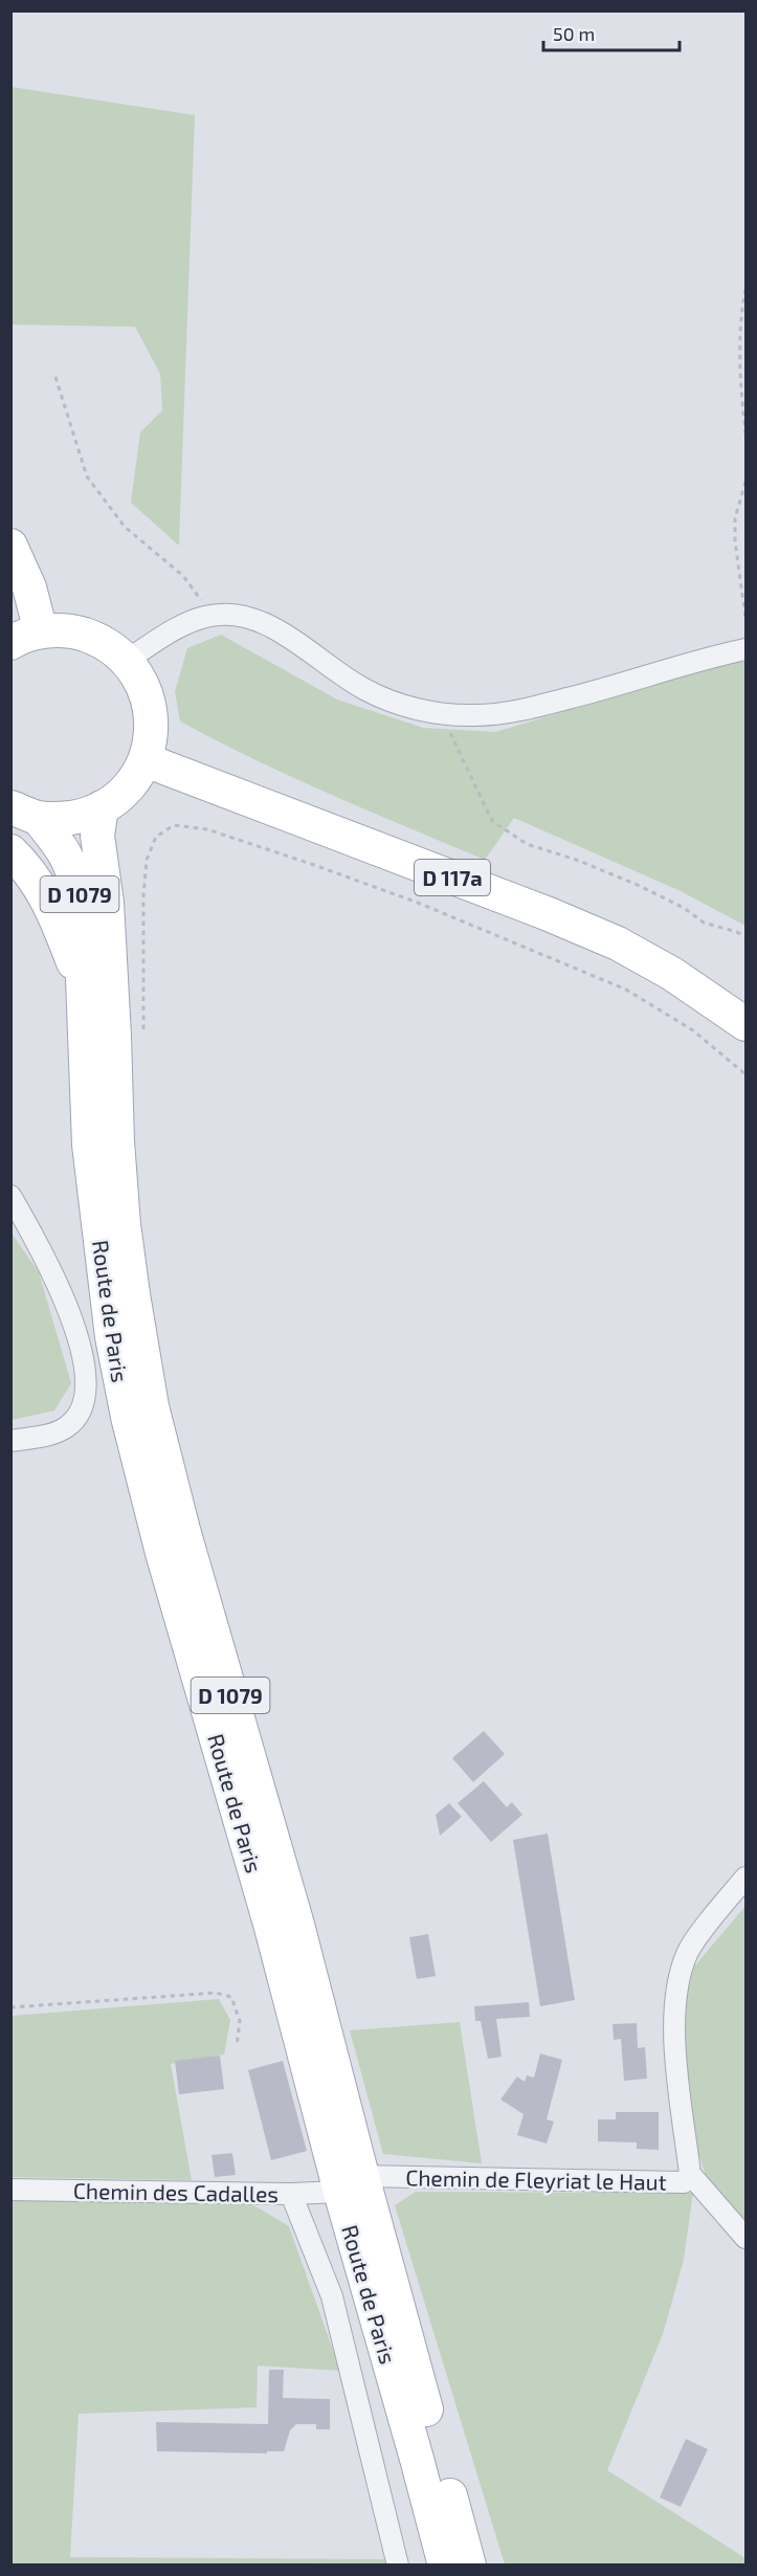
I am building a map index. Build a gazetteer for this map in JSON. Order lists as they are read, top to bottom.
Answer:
{
  "streets": {
    "main road": ["D 117a", "D 1079", "Route de Paris"],
    "street": ["Chemin de Fleyriat le Haut", "Chemin des Cadalles"]
  },
  "crossings": [
    ["Route de Paris", "Chemin de Fleyriat le Haut"],
    ["Route de Paris", "Chemin des Cadalles"],
    ["Chemin de Fleyriat le Haut", "Chemin des Cadalles"]
  ],
  "scale_bar": "50 m"
}
